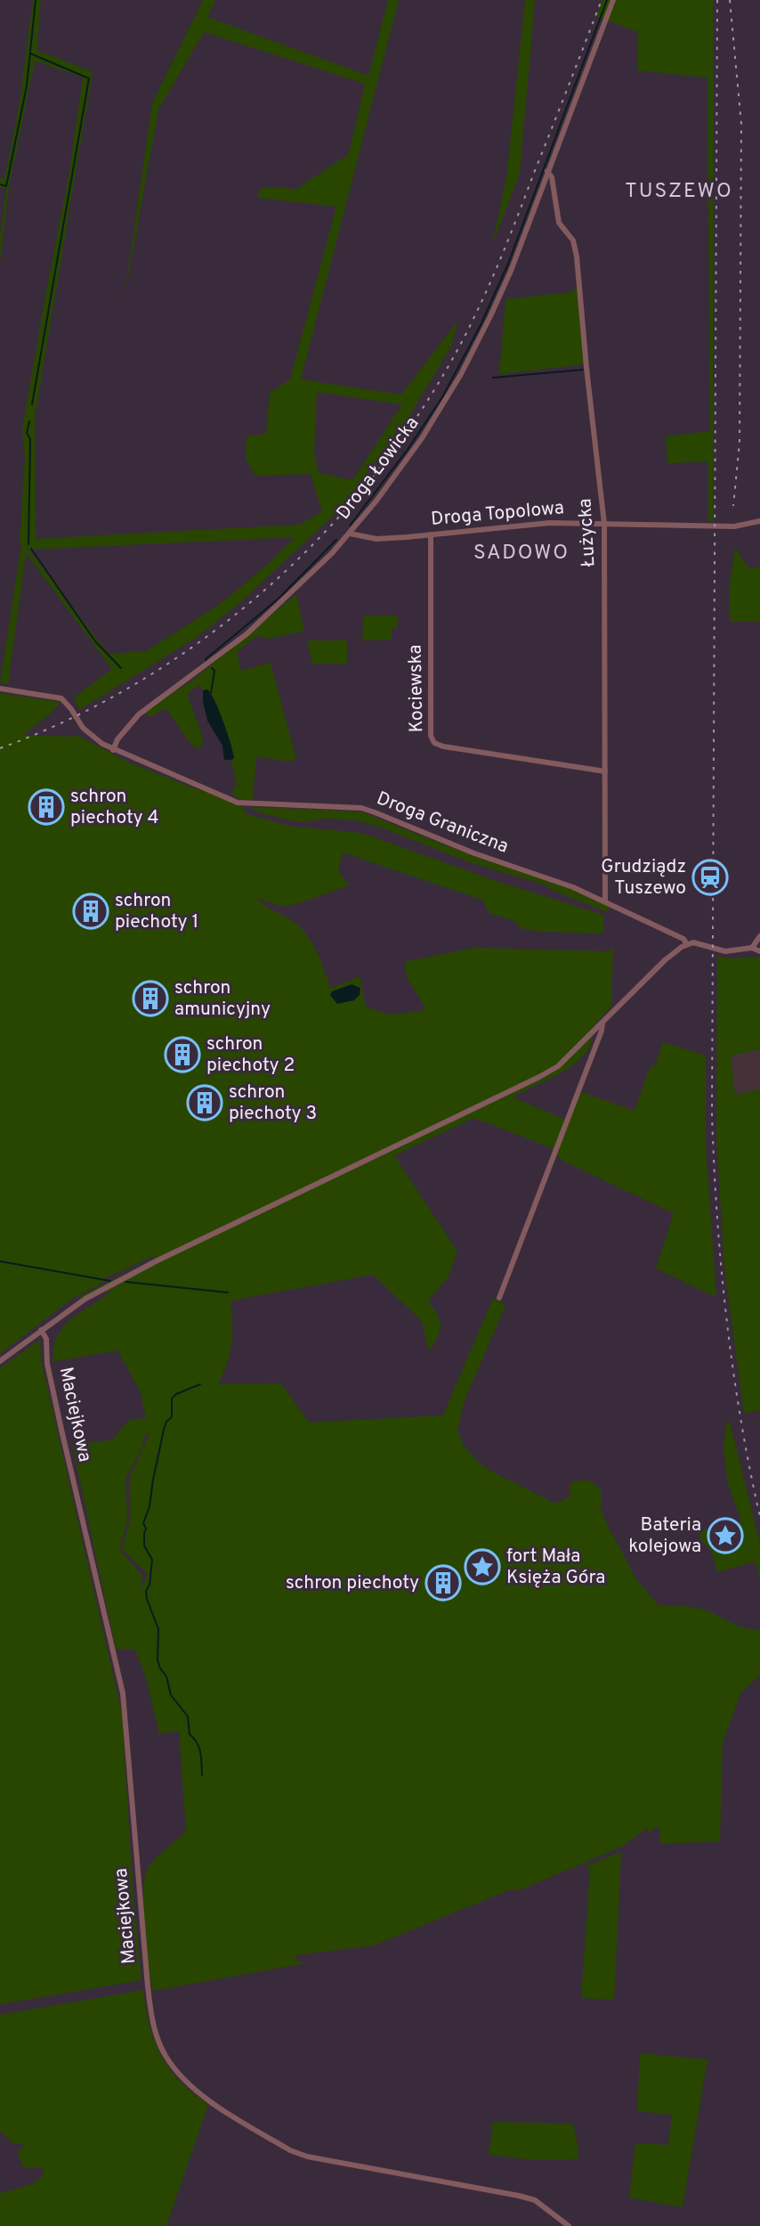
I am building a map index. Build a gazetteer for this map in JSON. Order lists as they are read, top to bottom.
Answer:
{
  "streets": {
    "street": [
      "Droga Łowicka",
      "Droga Topolowa",
      "Łużycka",
      "Kociewska",
      "Droga Graniczna",
      "Maciejkowa"
    ]
  },
  "crossings": [
    ["Droga Łowicka", "Droga Topolowa"],
    ["Droga Łowicka", "Łużycka"],
    ["Droga Łowicka", "Droga Graniczna"],
    ["Droga Topolowa", "Łużycka"],
    ["Droga Topolowa", "Kociewska"],
    ["Łużycka", "Kociewska"],
    ["Łużycka", "Droga Graniczna"]
  ],
  "districts": ["TUSZEWO", "SADOWO"],
  "places": {
    "building": [
      "schron piechoty 4",
      "schron piechoty 1",
      "schron amunicyjny",
      "schron piechoty 2",
      "schron piechoty 3",
      "schron piechoty"
    ],
    "station": ["Grudziądz Tuszewo"],
    "place": ["Bateria kolejowa", "fort Mała Księża Góra"]
  }
}
